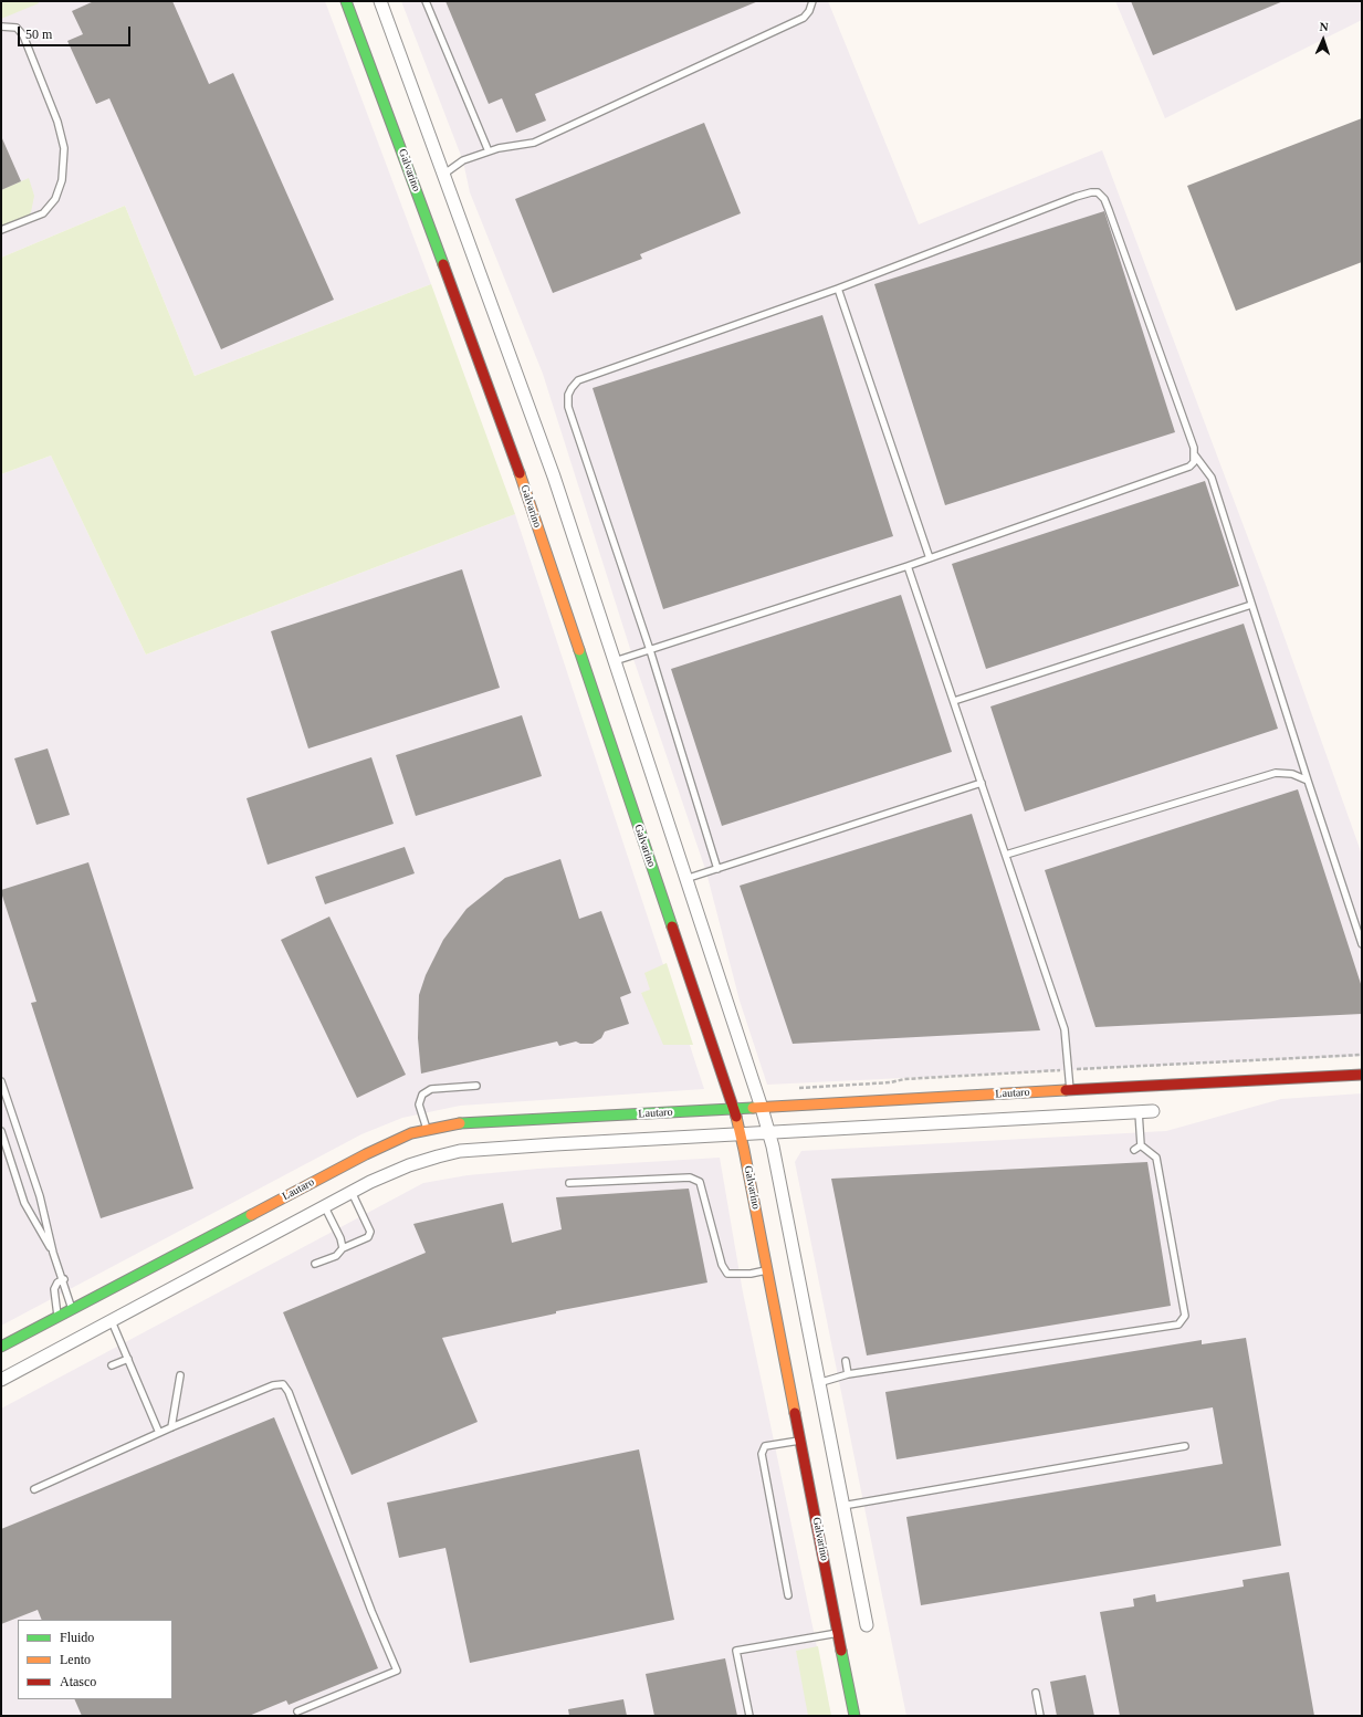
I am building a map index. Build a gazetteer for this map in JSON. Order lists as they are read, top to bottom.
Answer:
{
  "streets": {
    "street": ["Galvarino", "Lautaro"]
  },
  "crossings": [
    ["Galvarino", "Lautaro"]
  ],
  "legend": ["Fluido", "Lento", "Atasco"],
  "scale_bar": "50 m",
  "north": "top"
}
